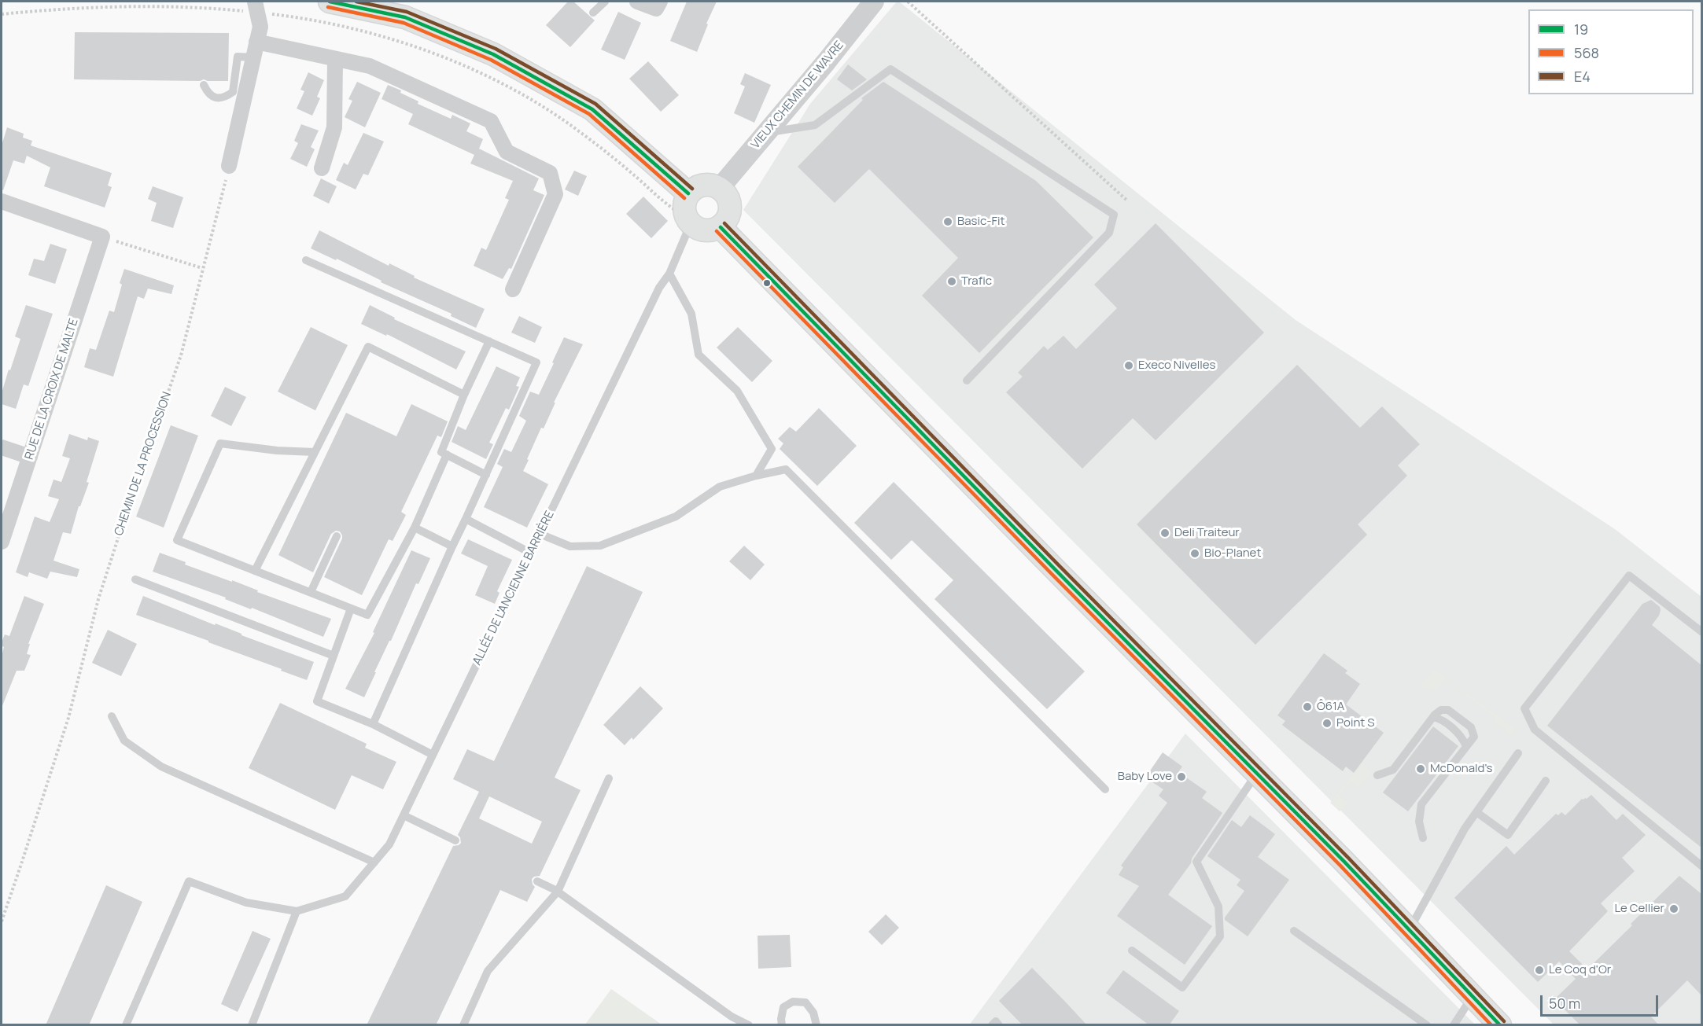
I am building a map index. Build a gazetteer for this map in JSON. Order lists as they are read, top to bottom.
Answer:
{
  "streets": {
    "street": ["VIEUX CHEMIN DE WAVRE", "RUE DE LA CROIX DE MALTE"],
    "lane": ["ALLÉE DE L'ANCIENNE BARRIÈRE"],
    "path": ["CHEMIN DE LA PROCESSION"]
  },
  "crossings": [
    ["VIEUX CHEMIN DE WAVRE", "ALLÉE DE L'ANCIENNE BARRIÈRE"]
  ],
  "places": [
    "Basic-Fit",
    "Trafic",
    "Execo Nivelles",
    "Deli Traiteur",
    "Bio-Planet",
    "Ô61A",
    "Point S",
    "McDonald's",
    "Baby Love",
    "Le Cellier",
    "Le Coq d'Or"
  ],
  "lines": ["transit line 19", "transit line E4", "transit line 568"],
  "legend": ["19", "568", "E4"],
  "scale_bar": "50 m"
}
